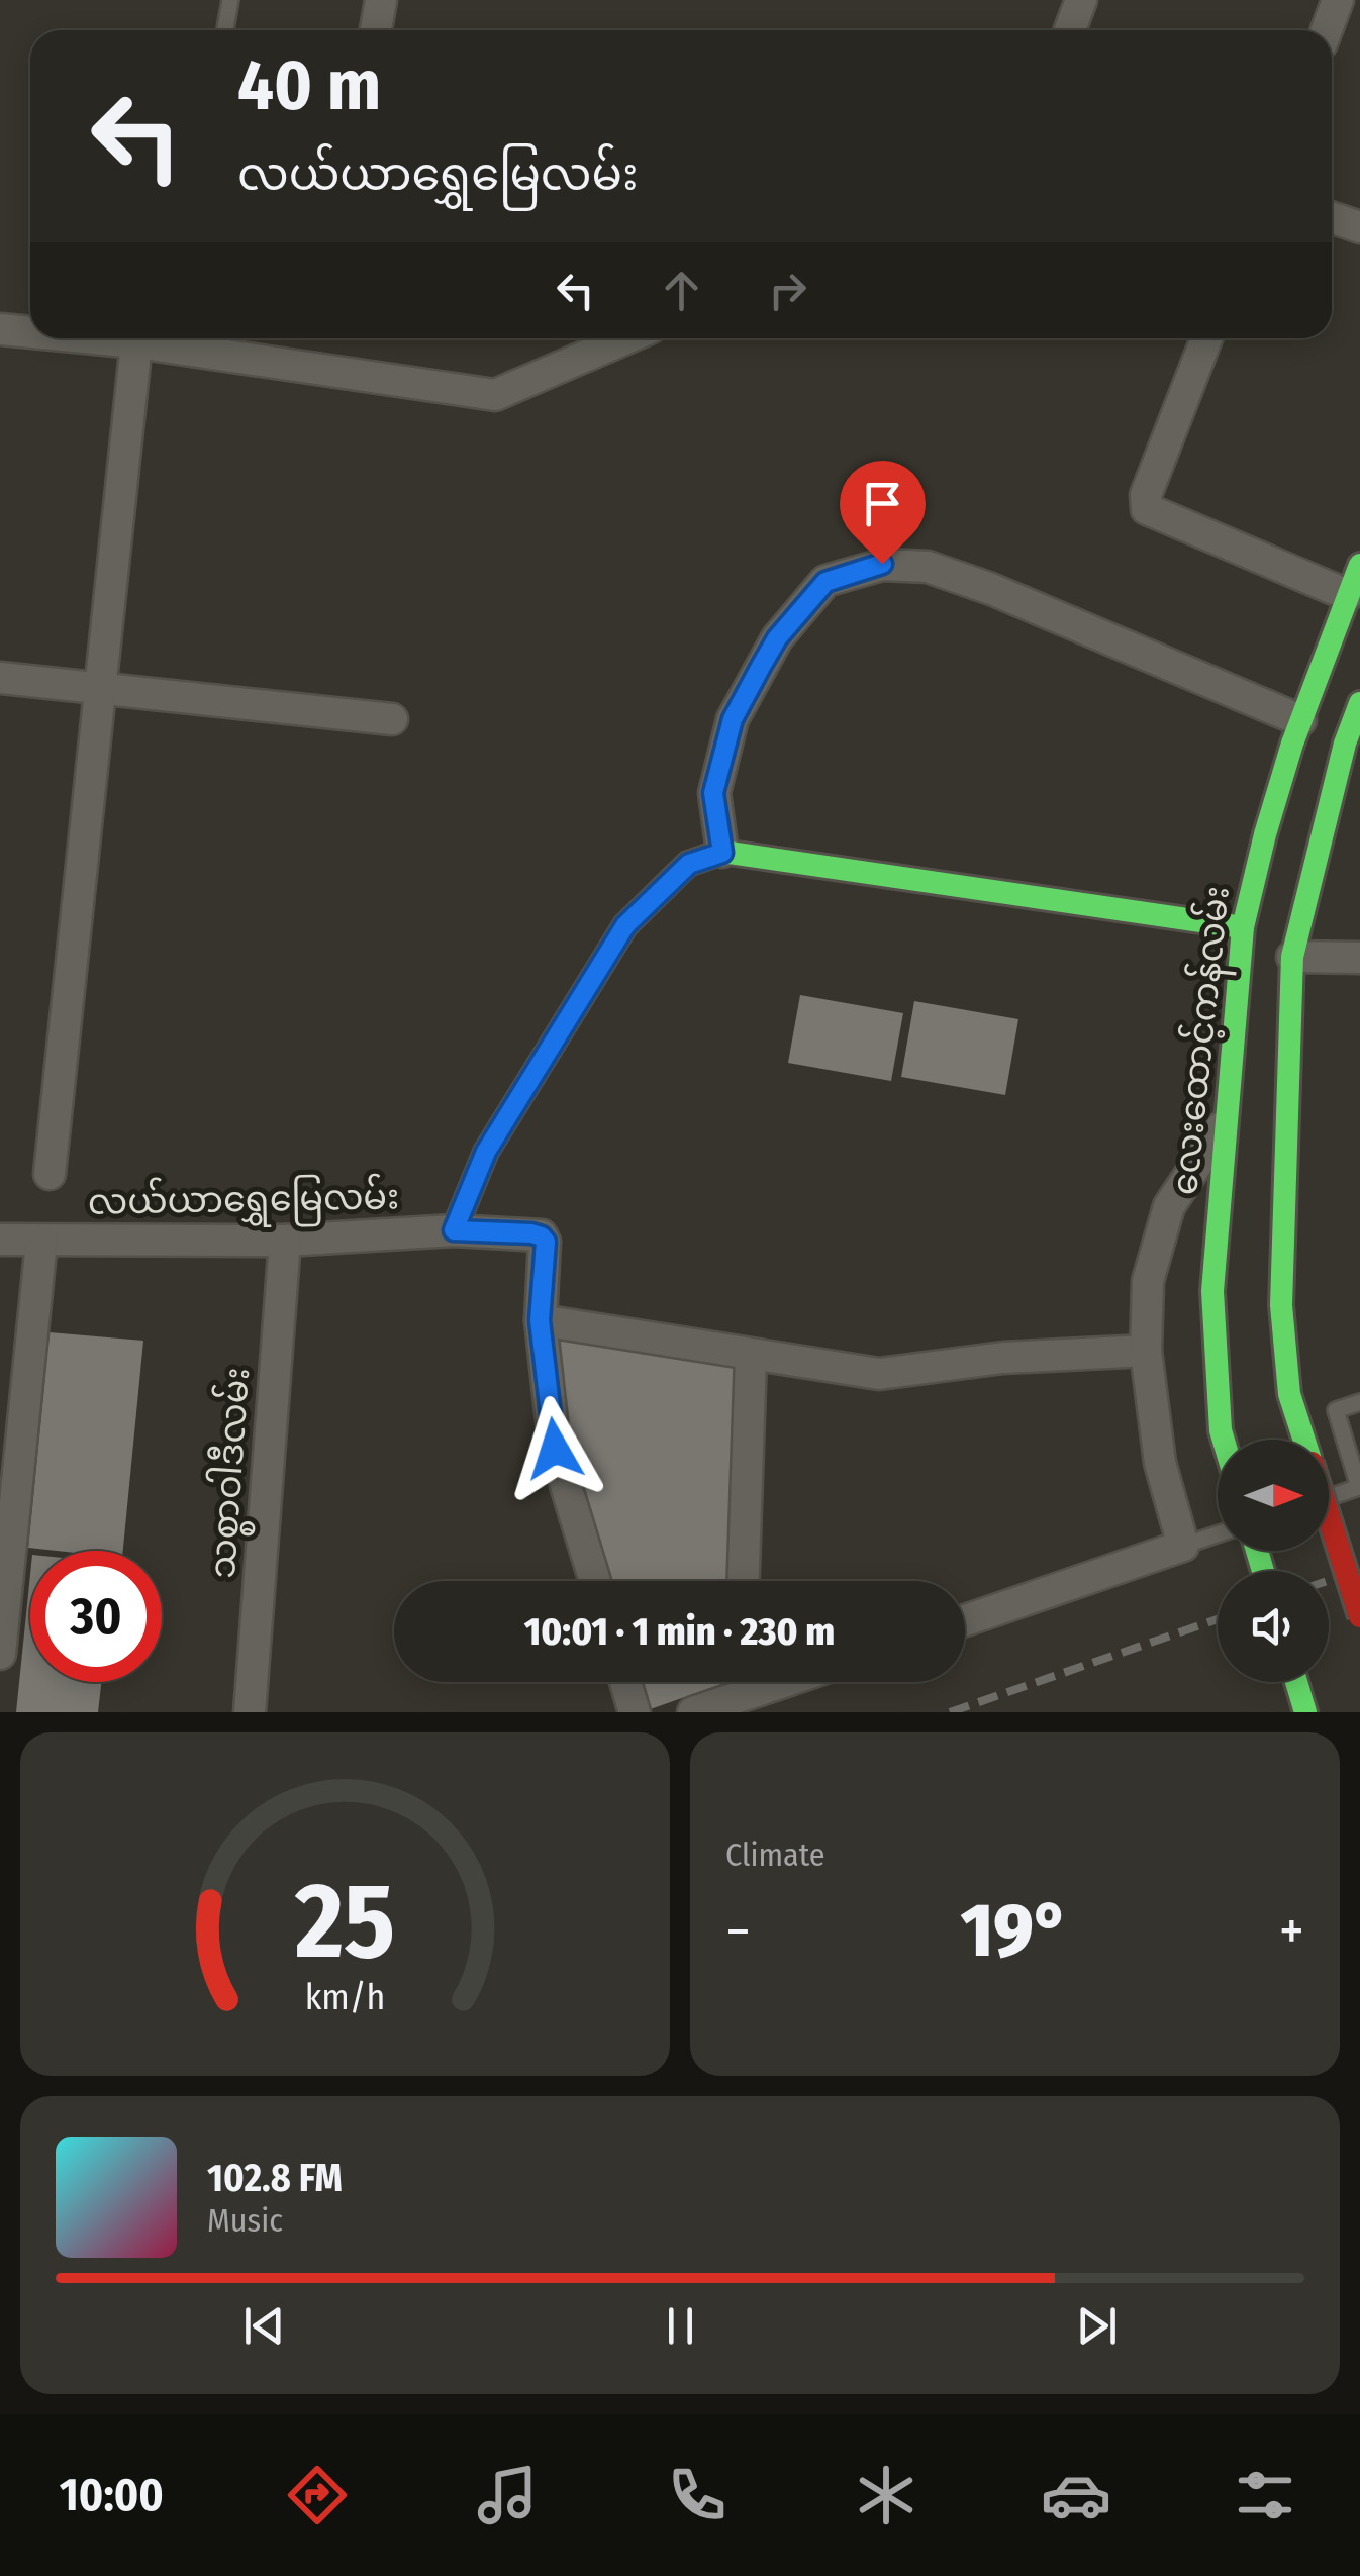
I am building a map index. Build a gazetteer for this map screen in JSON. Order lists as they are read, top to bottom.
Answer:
{
  "streets": {
    "main road": ["လေးထောင့်ကန်လမ်း"],
    "street": ["လယ်ယာရွှေမြေလမ်း", "သစ္စာဝါဒီလမ်း"]
  },
  "crossings": [
    ["လယ်ယာရွှေမြေလမ်း", "သစ္စာဝါဒီလမ်း"]
  ],
  "north": "right",
  "page": {
    "turn": ["40 m", "လယ်ယာရွှေမြေလမ်း"],
    "limit": "30",
    "trip": "10:01 · 1 min · 230 m",
    "tile": "Climate",
    "heat": ["−", "19°", "+"],
    "song": ["102.8 FM", "Music"],
    "tabs": "10:00",
    "gauge": ["25", "km/h"]
  }
}
